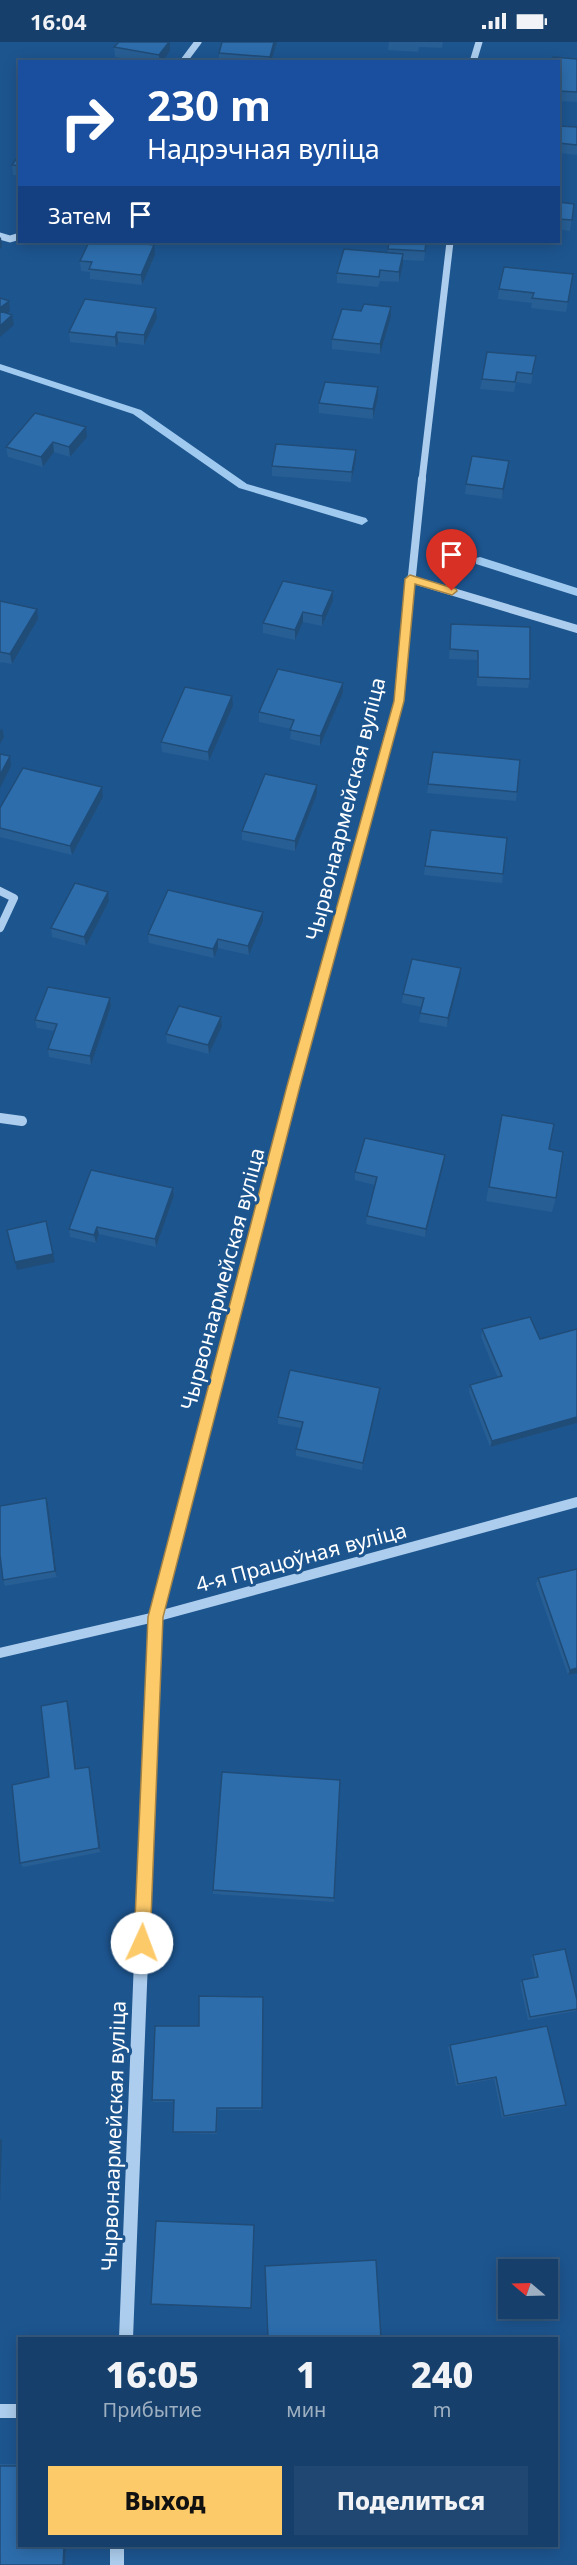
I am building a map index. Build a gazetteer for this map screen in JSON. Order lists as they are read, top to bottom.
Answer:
{
  "streets": {
    "street": ["Чырвонаармейская вуліца", "4-я Працоўная вуліца"]
  },
  "crossings": [
    ["Чырвонаармейская вуліца", "4-я Працоўная вуліца"]
  ],
  "north": "left",
  "page": {
    "status": "16:04",
    "turn": ["230 m", "Надрэчная вуліца"],
    "then": "Затем",
    "eta": [
      "16:05",
      "Прибытие",
      "1",
      "мин",
      "240",
      "m"
    ],
    "buttons": ["Выход", "Поделиться"]
  }
}
